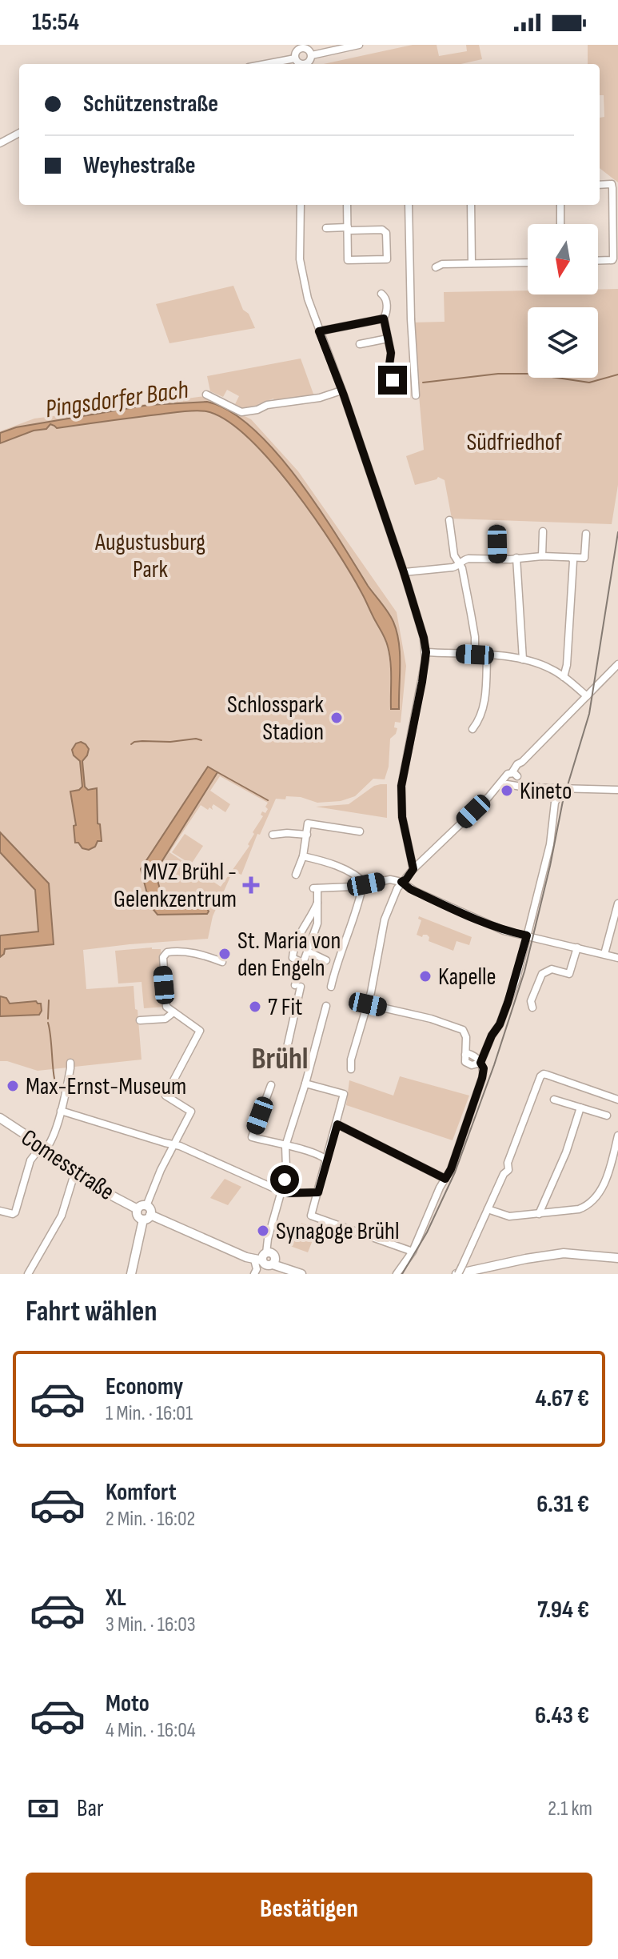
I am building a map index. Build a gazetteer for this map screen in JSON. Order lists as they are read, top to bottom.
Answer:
{
  "streets": {
    "main road": ["Comesstraße"]
  },
  "districts": ["Brühl"],
  "water": ["Pingsdorfer Bach"],
  "parks": ["Südfriedhof", "Augustusburg Park"],
  "places": {
    "other": [
      "Schlosspark Stadion",
      "Kineto",
      "St. Maria von den Engeln",
      "Kapelle",
      "7 Fit",
      "Max-Ernst-Museum",
      "Synagoge Brühl"
    ],
    "health": ["MVZ Brühl - Gelenkzentrum"]
  },
  "north": "bottom",
  "page": {
    "status": "15:54",
    "banner": ["Schützenstraße", "Weyhestraße"],
    "heading": "Fahrt wählen",
    "list": [
      {
        "name": "Economy",
        "note": "1 Min. · 16:01",
        "value": "4.67 €"
      },
      {
        "name": "Komfort",
        "note": "2 Min. · 16:02",
        "value": "6.31 €"
      },
      {
        "name": "XL",
        "note": "3 Min. · 16:03",
        "value": "7.94 €"
      },
      {
        "name": "Moto",
        "note": "4 Min. · 16:04",
        "value": "6.43 €"
      }
    ],
    "pay": ["Bar", "2.1 km"],
    "buttons": "Bestätigen"
  }
}
